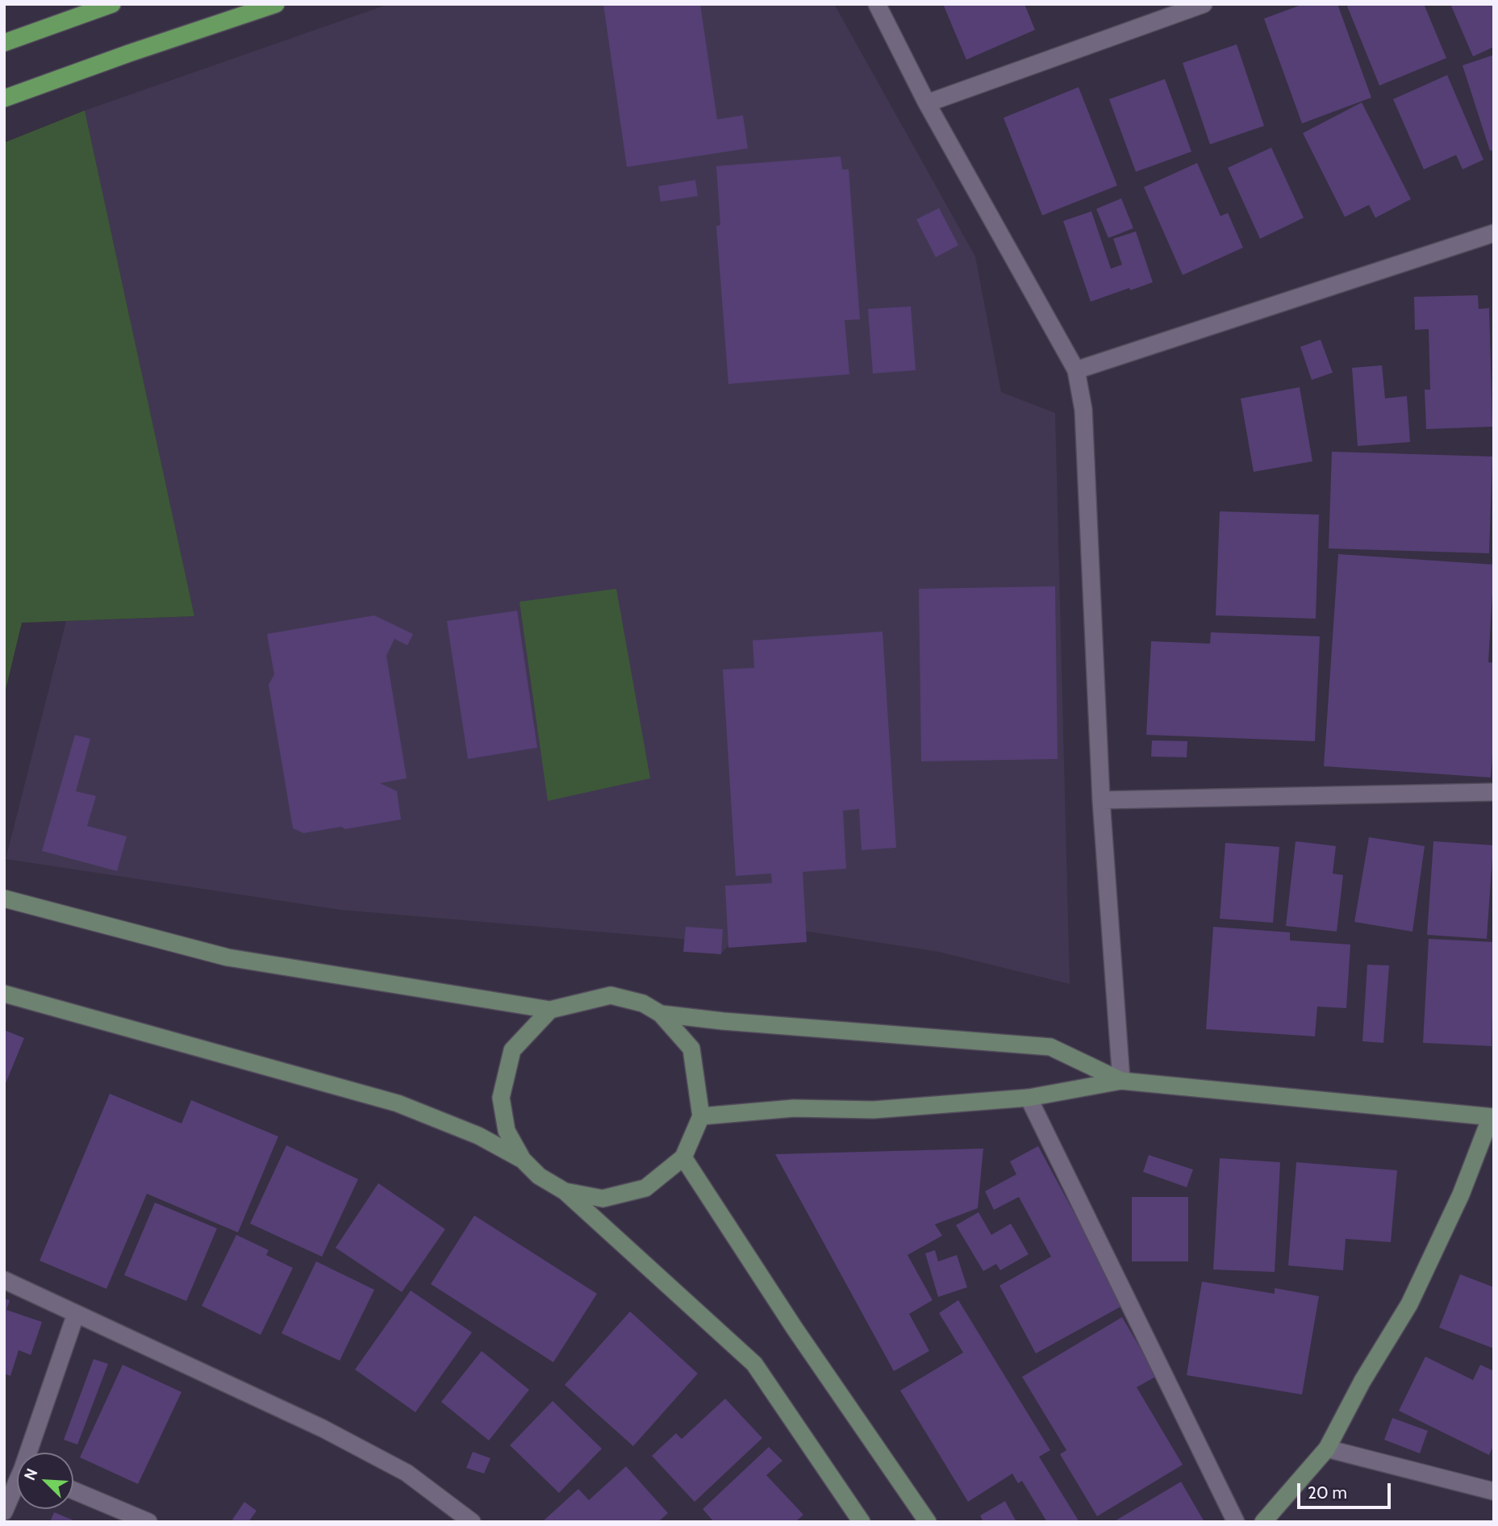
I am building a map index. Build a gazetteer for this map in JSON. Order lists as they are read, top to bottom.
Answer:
{
  "scale_bar": "20 m",
  "north": "top left"
}
